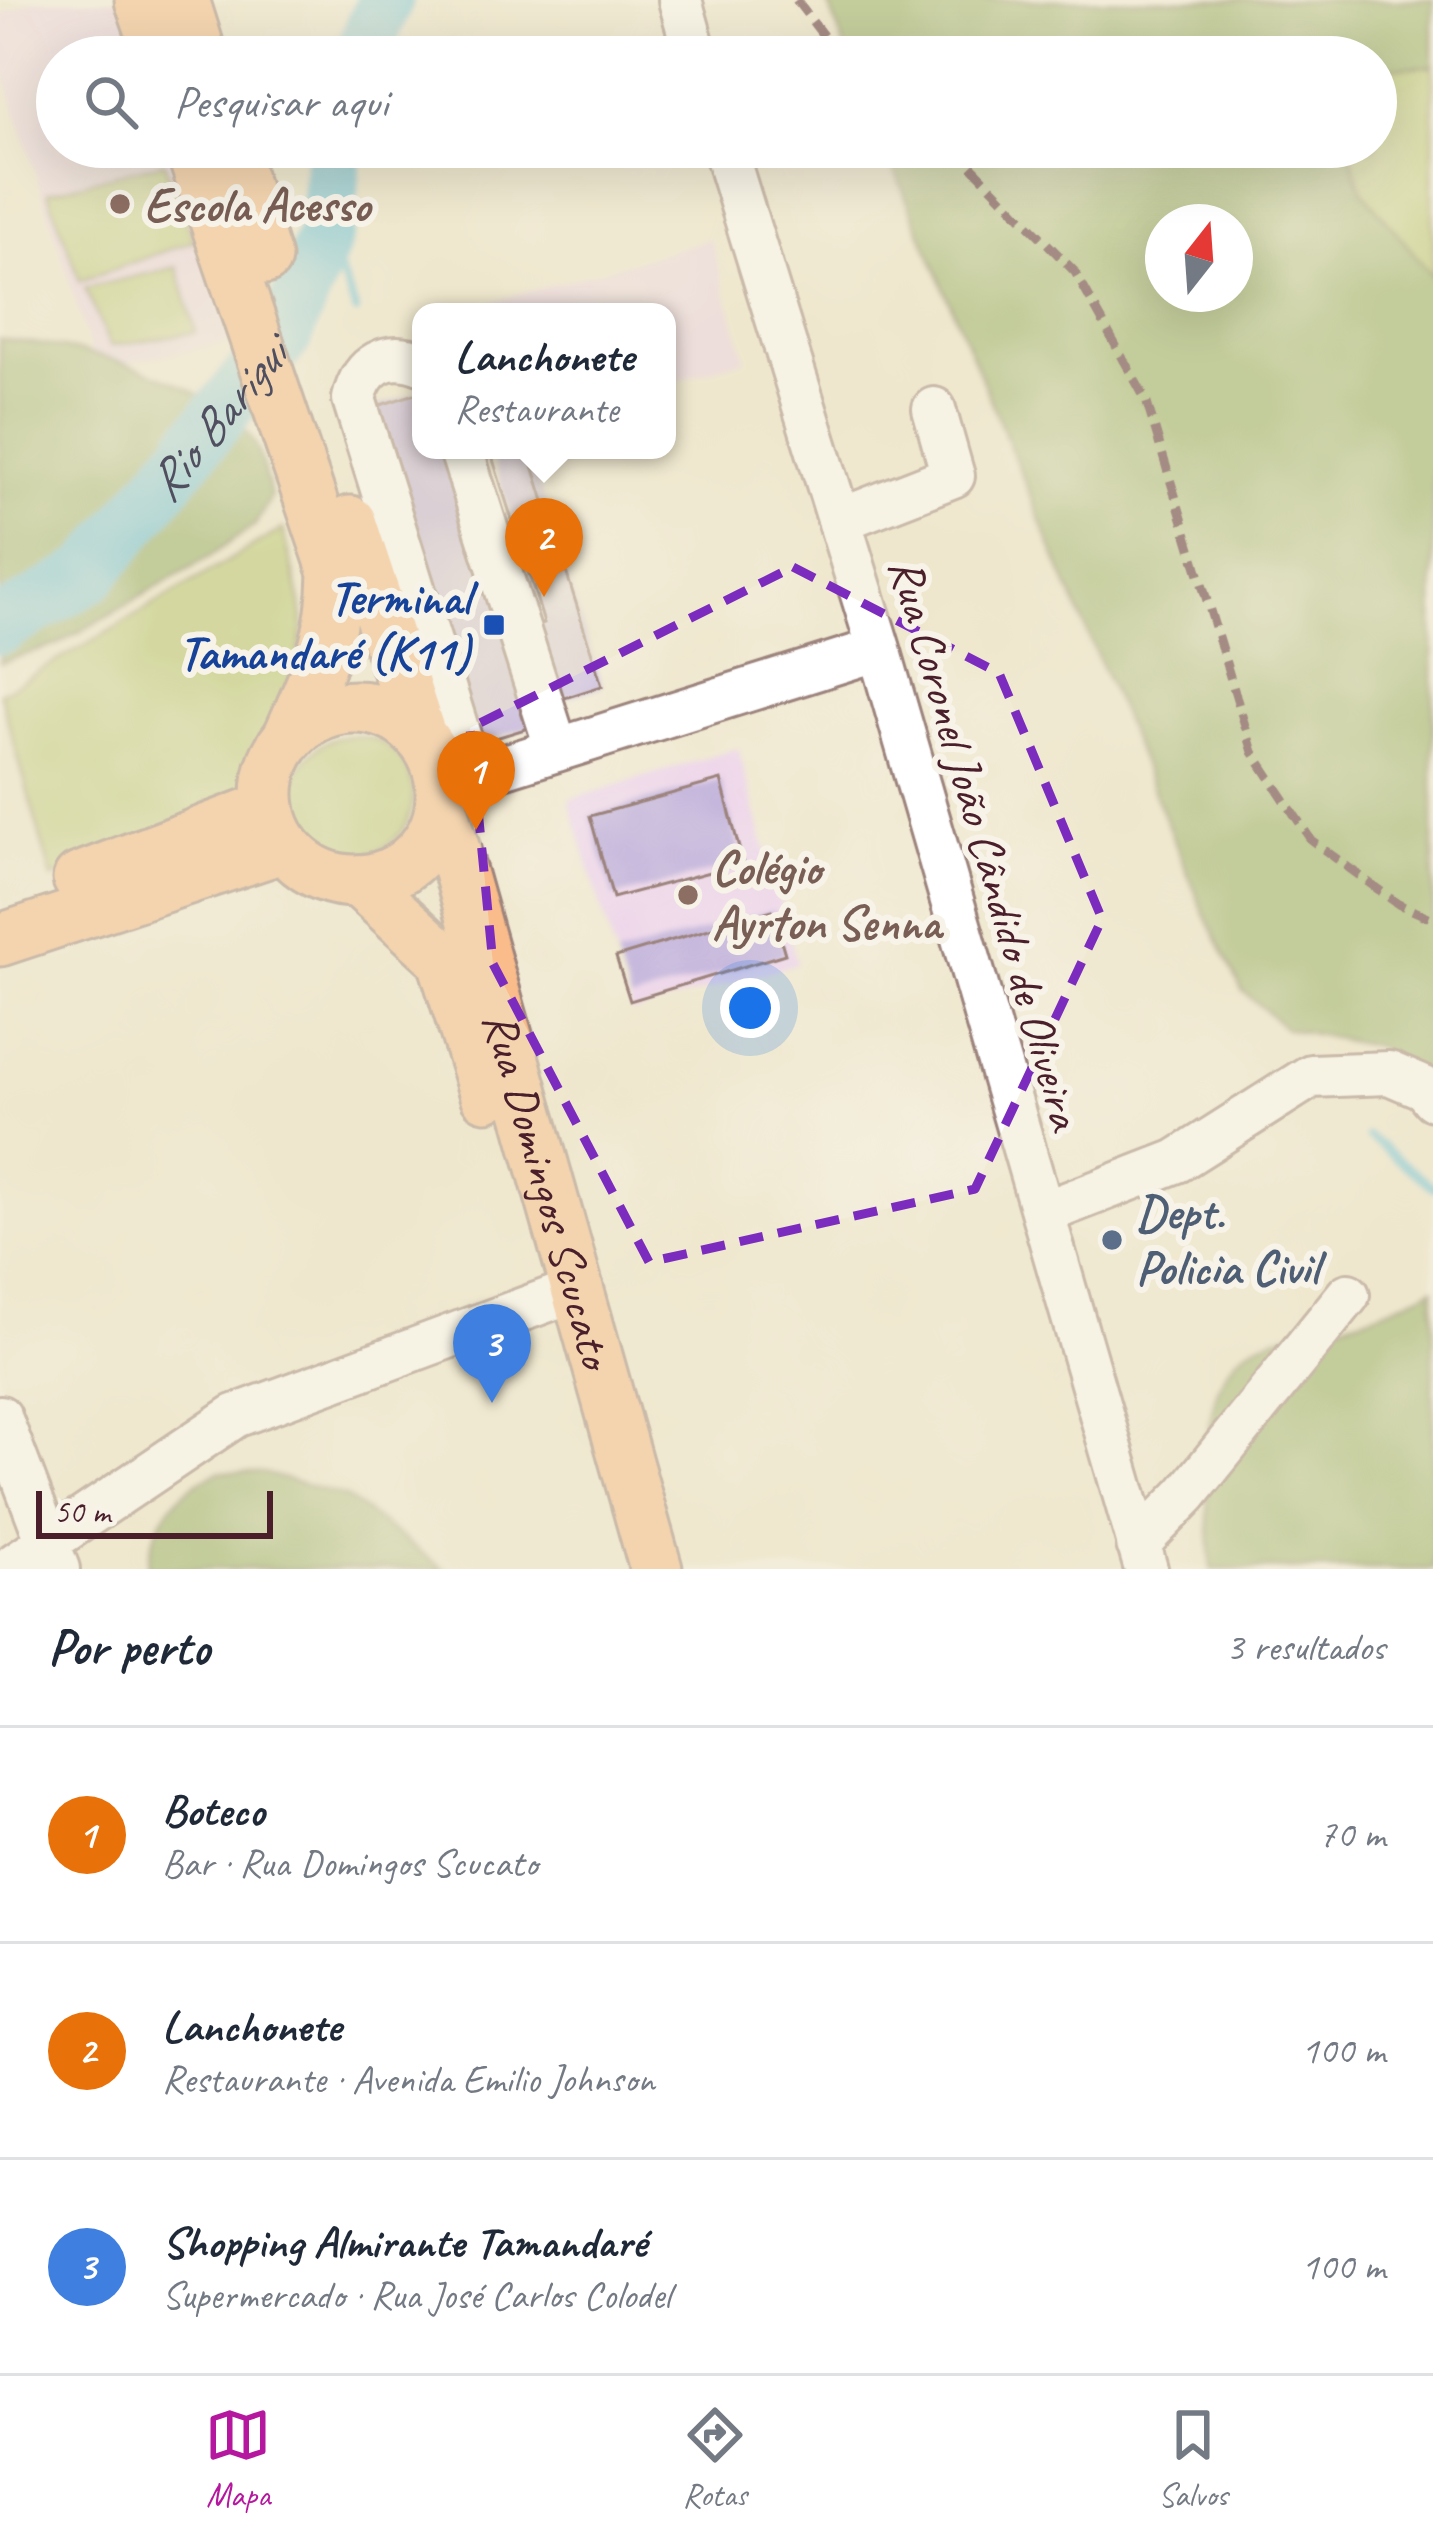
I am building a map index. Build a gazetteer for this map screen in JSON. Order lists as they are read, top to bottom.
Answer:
{
  "streets": {
    "main road": ["Rua Domingos Scucato"],
    "street": ["Rua Coronel João Cândido de Oliveira"]
  },
  "water": ["Rio Barigui"],
  "places": {
    "other": ["Escola Acesso", "Colégio Ayrton Senna", "Dept. Policia Civil"],
    "transit": ["Terminal Tamandaré (K11)"]
  },
  "scale_bar": "50 m",
  "north": "top",
  "page": {
    "search": "Pesquisar aqui",
    "popup": ["Lanchonete", "Restaurante"],
    "pins": ["2", "1", "3"],
    "scale": "50 m",
    "heading": ["Por perto", "3 resultados"],
    "list": [
      {
        "mark": "1",
        "name": "Boteco",
        "note": "Bar · Rua Domingos Scucato",
        "value": "70 m"
      },
      {
        "mark": "2",
        "name": "Lanchonete",
        "note": "Restaurante · Avenida Emilio Johnson",
        "value": "100 m"
      },
      {
        "mark": "3",
        "name": "Shopping Almirante Tamandaré",
        "note": "Supermercado · Rua José Carlos Colodel",
        "value": "100 m"
      }
    ],
    "nav": ["Mapa", "Rotas", "Salvos"]
  }
}
